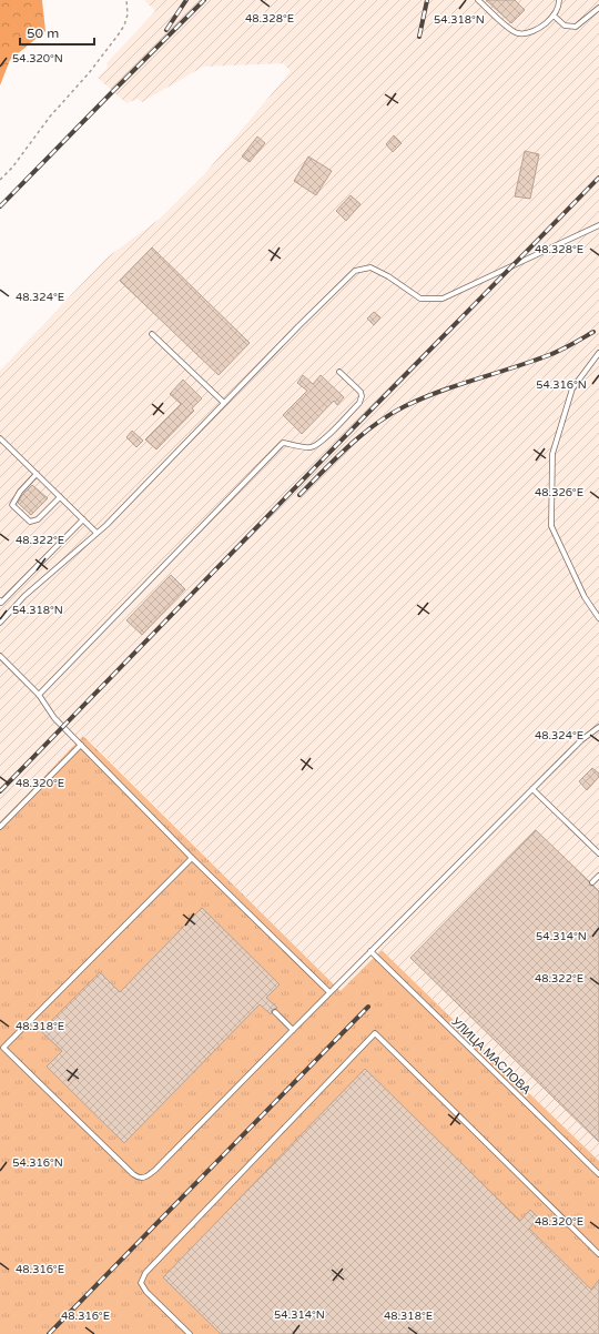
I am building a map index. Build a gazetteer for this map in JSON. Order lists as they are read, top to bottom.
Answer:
{
  "streets": {
    "lane": ["УЛИЦА МАСЛОВА"]
  },
  "scale_bar": "50 m",
  "coordinates": [
    "48.328°E",
    "54.318°N",
    "54.320°N",
    "48.324°E",
    "54.316°N",
    "48.326°E",
    "48.322°E",
    "48.320°E",
    "54.314°N",
    "48.318°E",
    "48.316°E"
  ]
}
